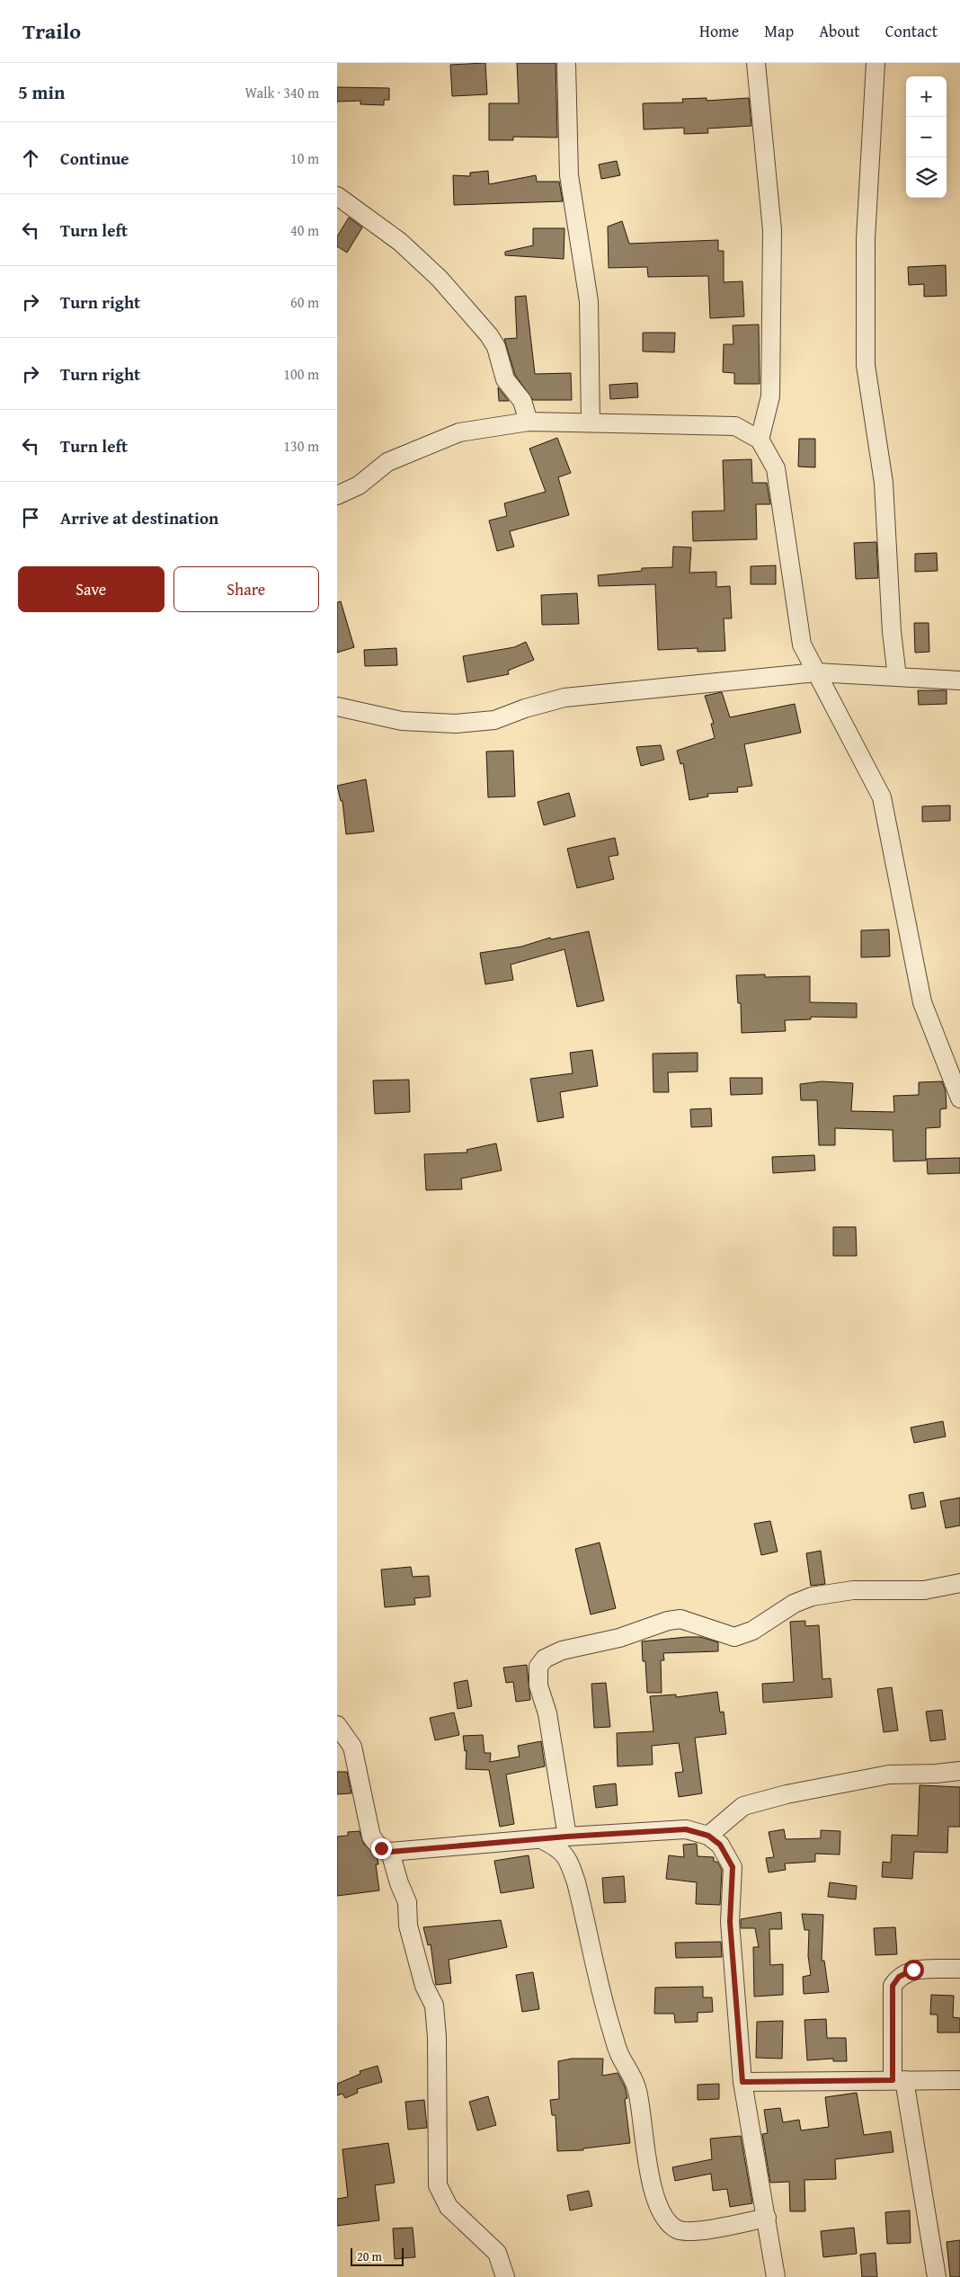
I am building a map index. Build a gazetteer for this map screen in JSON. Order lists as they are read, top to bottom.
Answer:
{
  "scale_bar": "20 m",
  "page": {
    "header": "Trailo",
    "nav": [
      "Home",
      "Map",
      "About",
      "Contact"
    ],
    "heading": ["5 min", "Walk · 340 m"],
    "map_buttons": ["+", "−"],
    "list": [
      ["Continue", "10 m"],
      ["Turn left", "40 m"],
      ["Turn right", "60 m"],
      ["Turn right", "100 m"],
      ["Turn left", "130 m"],
      "Arrive at destination"
    ],
    "buttons": ["Save", "Share"],
    "scale": "20 m"
  }
}
